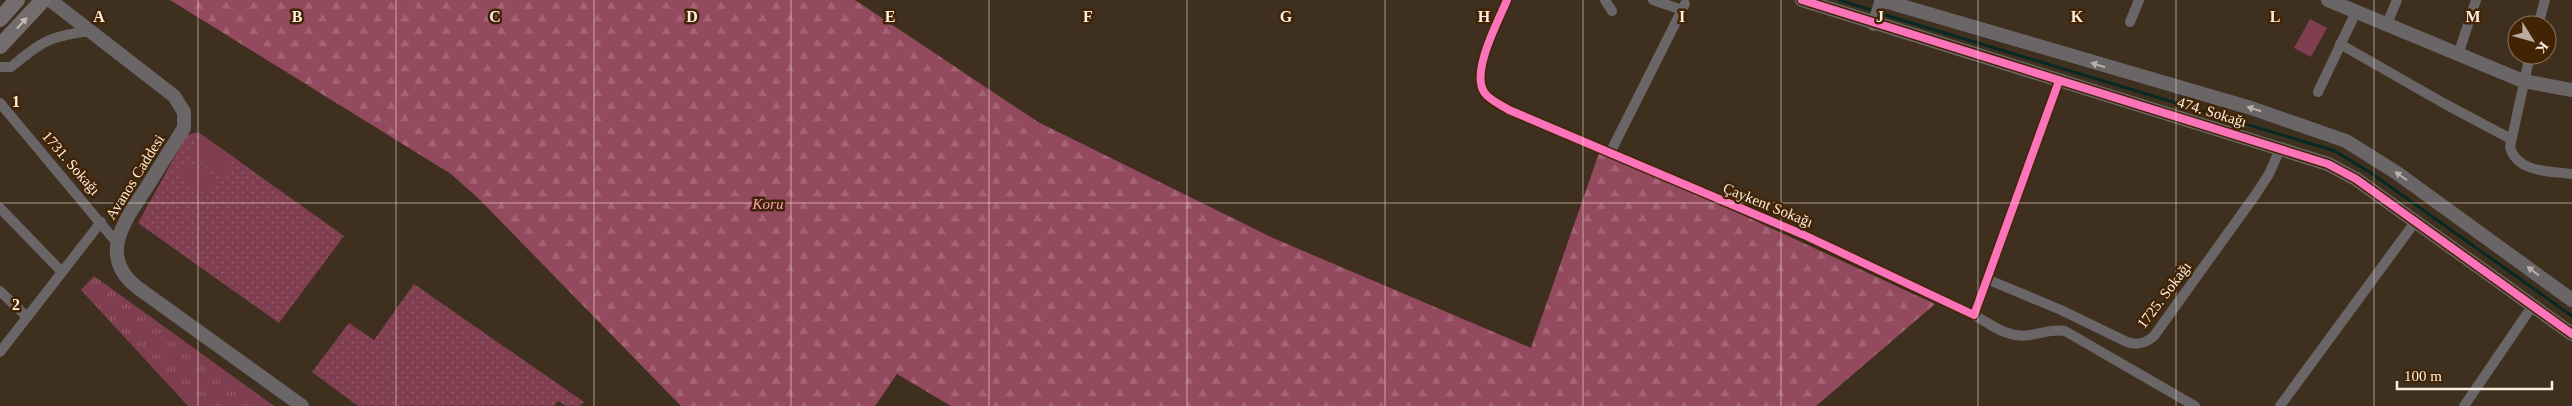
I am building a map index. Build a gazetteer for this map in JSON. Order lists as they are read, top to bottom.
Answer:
{
  "streets": {
    "street": [
      "474. Sokağı",
      "1731. Sokağı",
      "Avanos Caddesi",
      "Çaykent Sokağı",
      "1725. Sokağı"
    ]
  },
  "crossings": [
    ["474. Sokağı", "1725. Sokağı"],
    ["1731. Sokağı", "Avanos Caddesi"]
  ],
  "parks": ["Koru"],
  "scale_bar": "100 m",
  "north": "bottom right",
  "grid": {
    "columns": [
      "A",
      "B",
      "C",
      "D",
      "E",
      "F",
      "G",
      "H",
      "I",
      "J",
      "K",
      "L",
      "M"
    ],
    "rows": ["1", "2"]
  }
}
